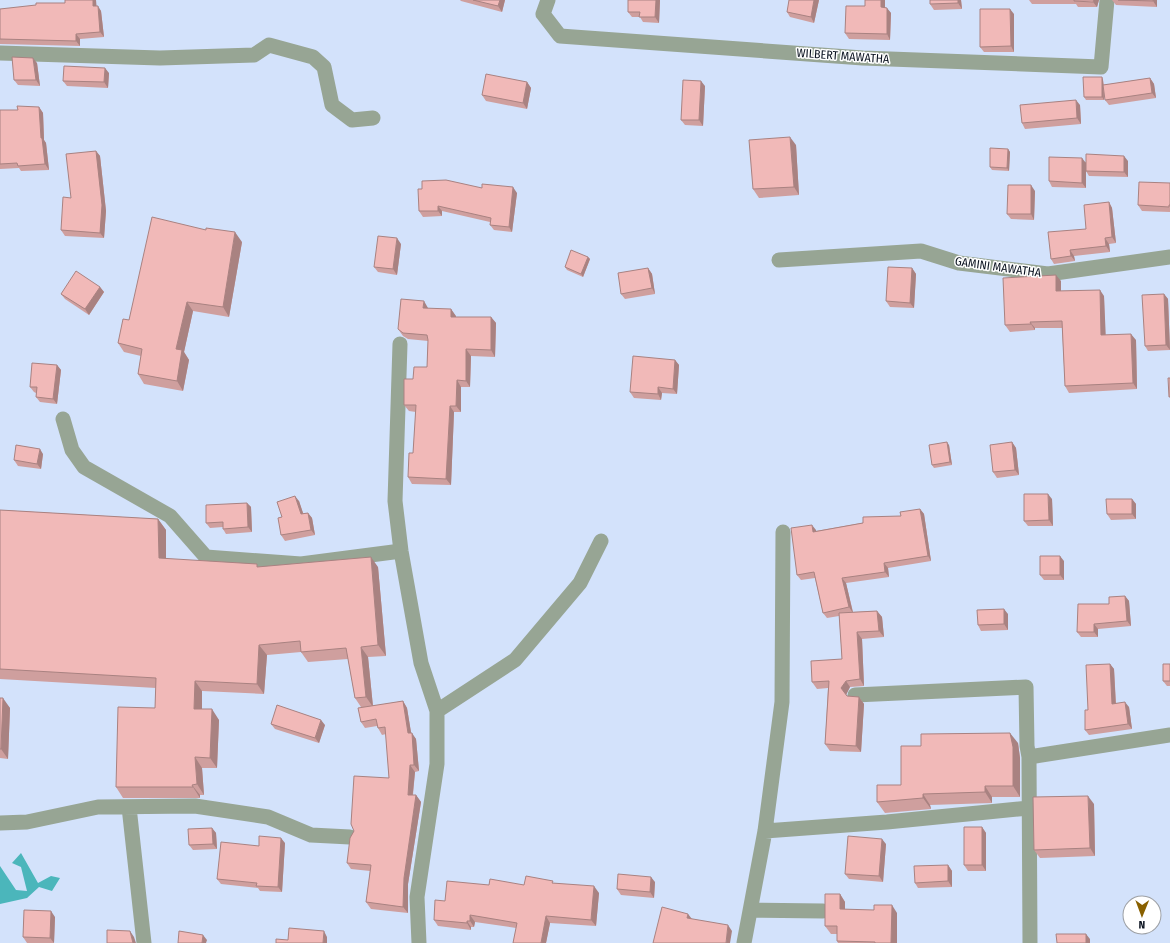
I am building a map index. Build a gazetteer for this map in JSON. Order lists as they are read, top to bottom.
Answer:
{
  "streets": {
    "street": ["WILBERT MAWATHA", "GAMINI MAWATHA"]
  },
  "north": "bottom"
}
